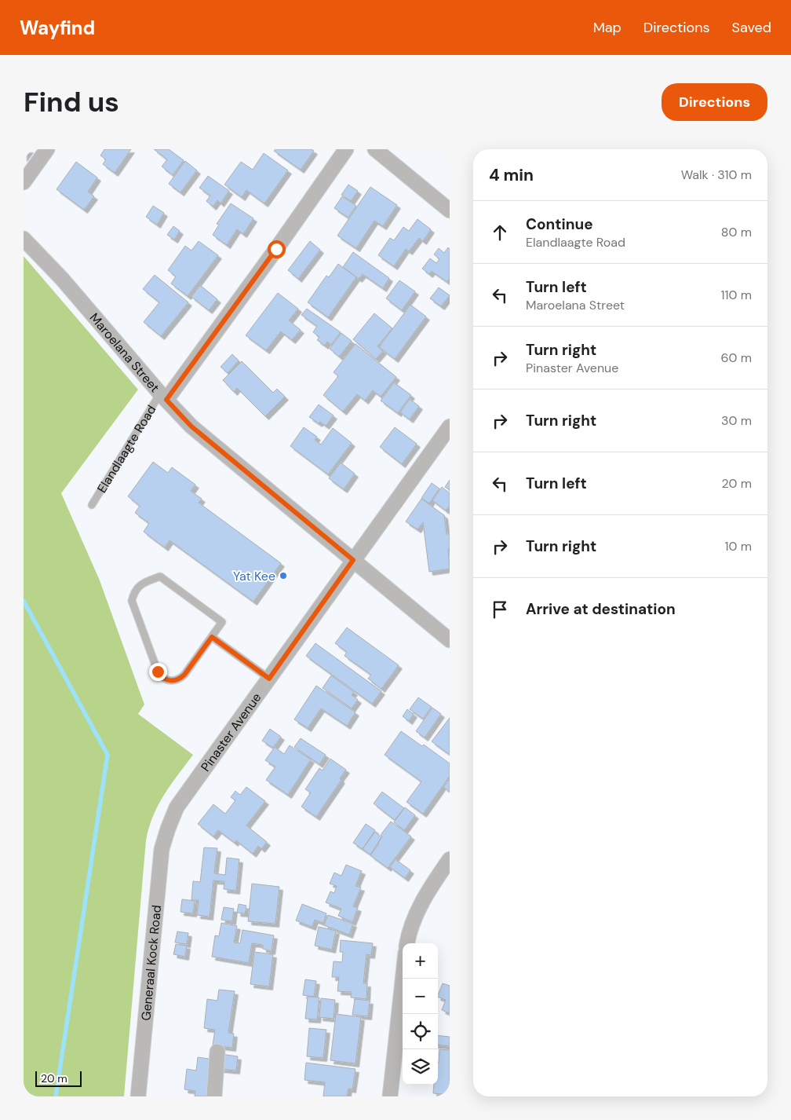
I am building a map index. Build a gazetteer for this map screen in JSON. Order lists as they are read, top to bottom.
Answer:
{
  "streets": {
    "street": [
      "Maroelana Street",
      "Elandlaagte Road",
      "Pinaster Avenue",
      "Generaal Kock Road"
    ]
  },
  "crossings": [
    ["Maroelana Street", "Elandlaagte Road"],
    ["Maroelana Street", "Pinaster Avenue"],
    ["Pinaster Avenue", "Generaal Kock Road"]
  ],
  "places": ["Yat Kee"],
  "scale_bar": "20 m",
  "page": {
    "header": "Wayfind",
    "nav": ["Map", "Directions", "Saved"],
    "buttons": "Directions",
    "title": "Find us",
    "heading": ["4 min", "Walk · 310 m"],
    "list": [
      ["Continue", "Elandlaagte Road", "80 m"],
      ["Turn left", "Maroelana Street", "110 m"],
      ["Turn right", "Pinaster Avenue", "60 m"],
      ["Turn right", "30 m"],
      ["Turn left", "20 m"],
      ["Turn right", "10 m"],
      "Arrive at destination"
    ],
    "map_buttons": ["+", "−"],
    "scale": "20 m"
  }
}
